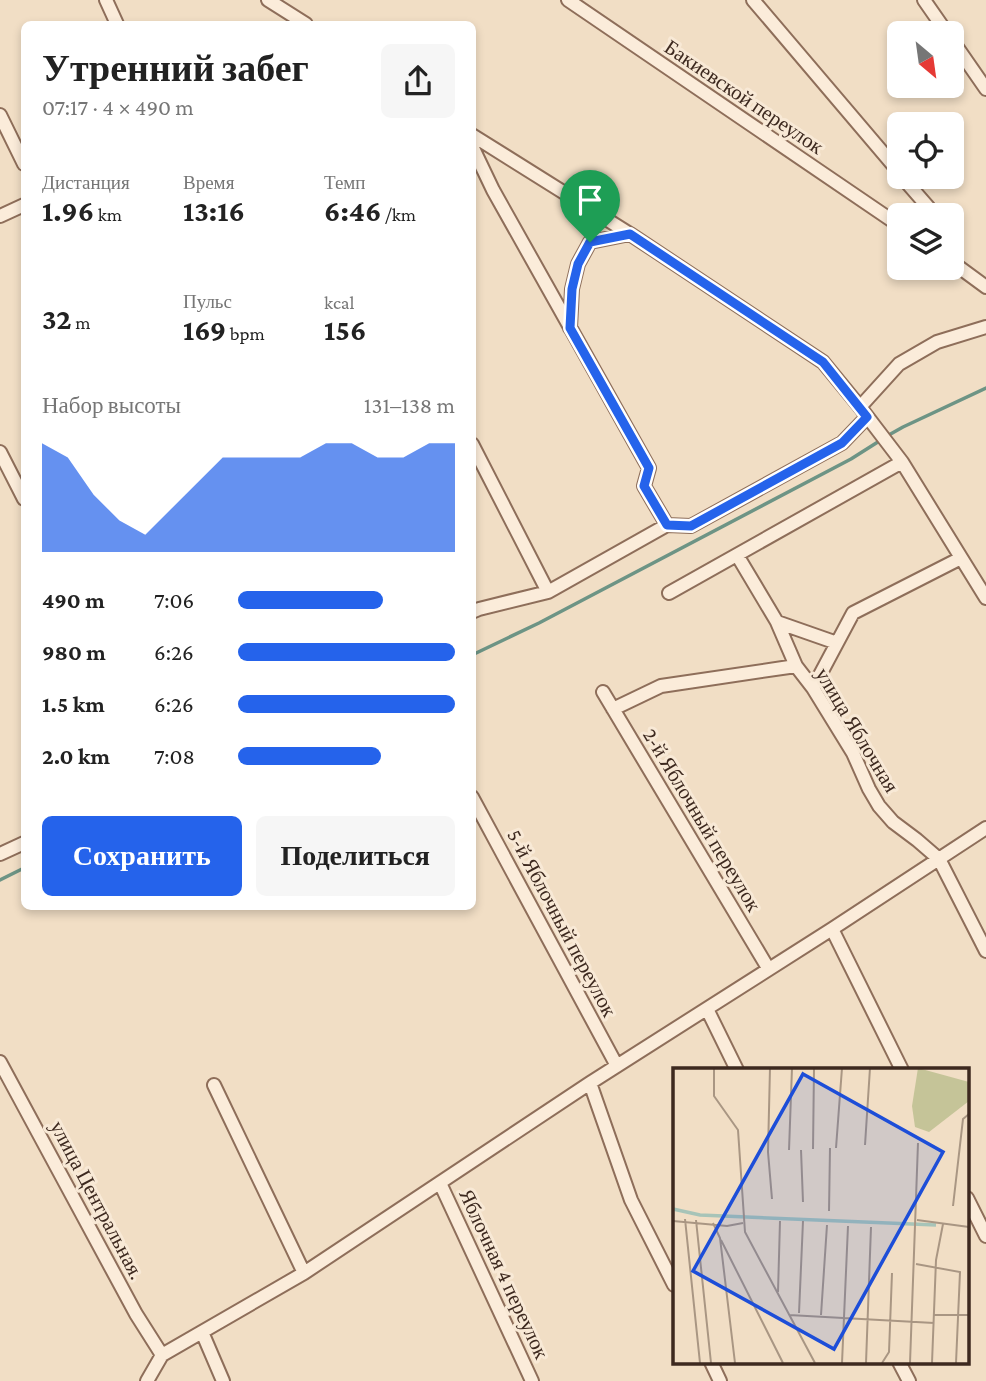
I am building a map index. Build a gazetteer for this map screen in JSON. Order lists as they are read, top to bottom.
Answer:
{
  "streets": {
    "street": [
      "Бакиевской переулок",
      "улица Яблочная",
      "2-й Яблочный переулок",
      "5-й Яблочный переулок",
      "улица Центральная.",
      "Яблочная 4 переулок"
    ]
  },
  "north": "bottom right",
  "page": {
    "heading": ["Утренний забег", "07:17 · 4 × 490 m"],
    "stats": [
      ["Дистанция", "1.96 km"],
      ["Время", "13:16"],
      ["Темп", "6:46 /km"],
      ["32 m"],
      ["Пульс", "169 bpm"],
      ["kcal", "156"]
    ],
    "chart": ["Набор высоты", "131–138 m"],
    "list": [
      {
        "name": "490 m",
        "note": "7:06"
      },
      {
        "name": "980 m",
        "note": "6:26"
      },
      {
        "name": "1.5 km",
        "note": "6:26"
      },
      {
        "name": "2.0 km",
        "note": "7:08"
      }
    ],
    "buttons": ["Сохранить", "Поделиться"]
  }
}
